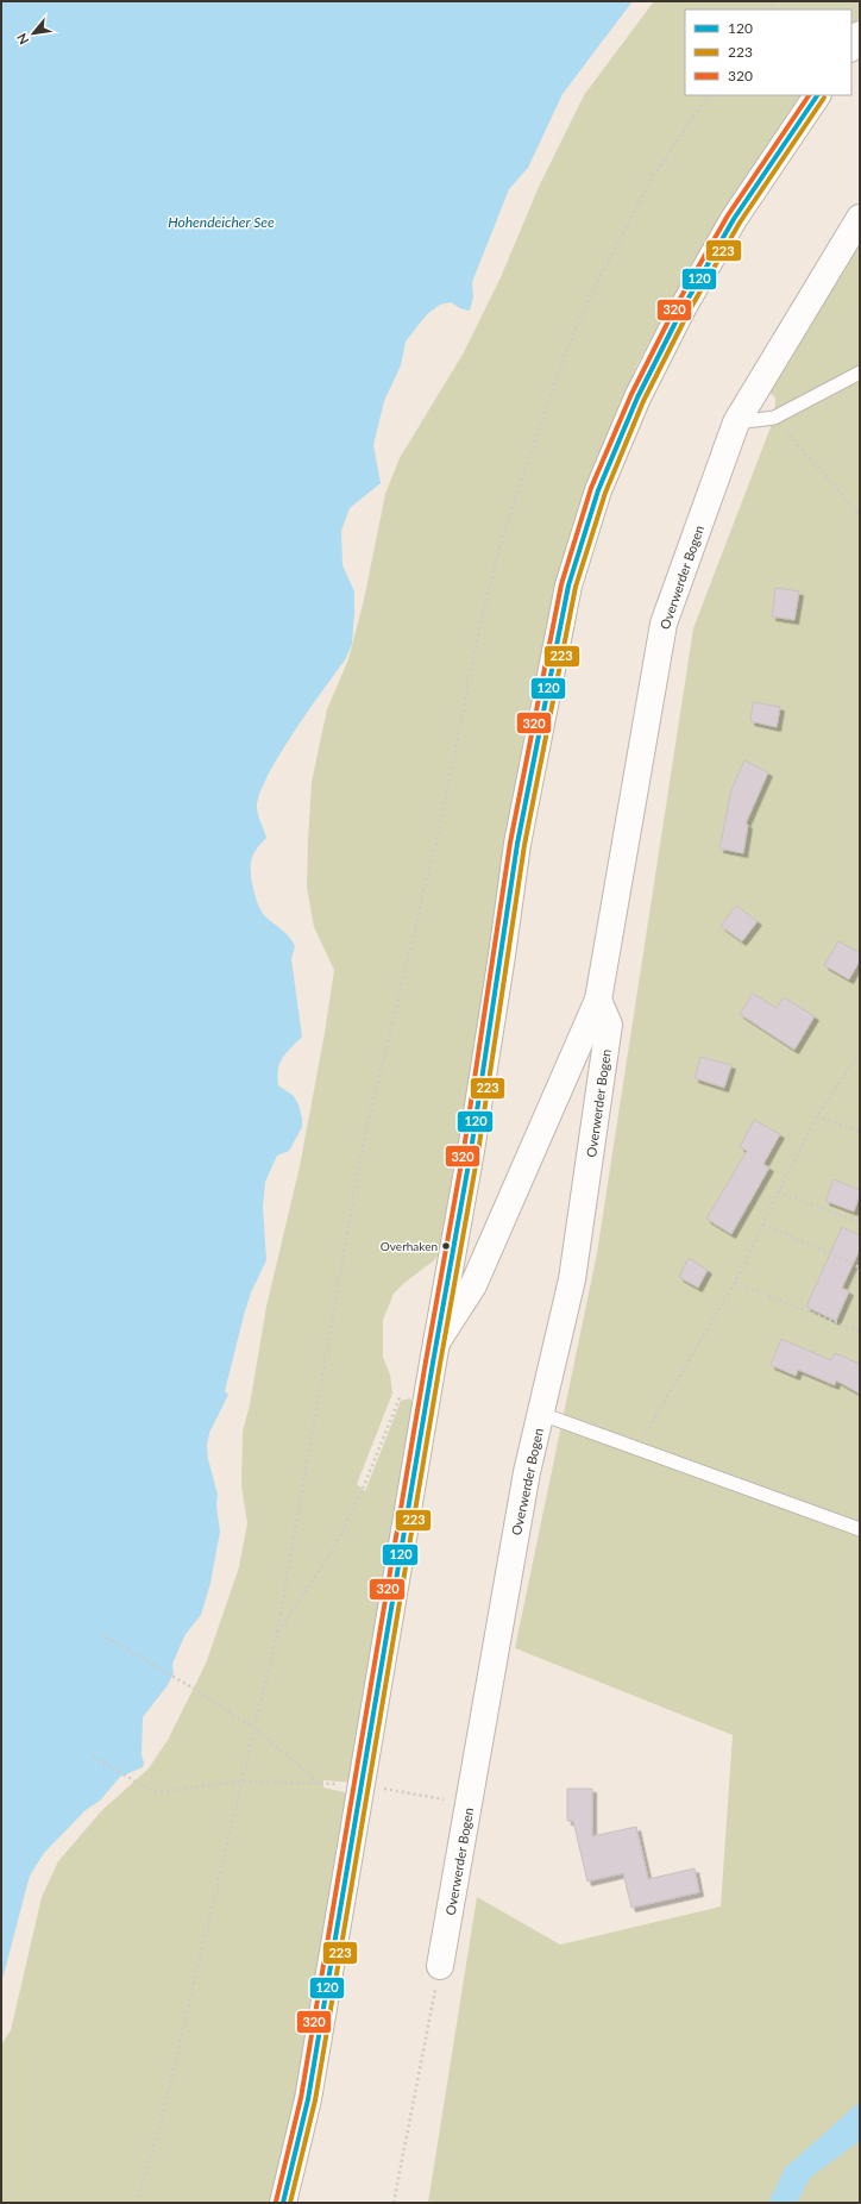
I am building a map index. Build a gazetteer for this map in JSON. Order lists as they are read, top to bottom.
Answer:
{
  "streets": {
    "street": ["Overwerder Bogen"]
  },
  "water": ["Hohendeicher See"],
  "places": ["Overhaken"],
  "lines": ["transit line 120", "transit line 320", "transit line 223"],
  "legend": ["120", "223", "320"],
  "north": "bottom left"
}
